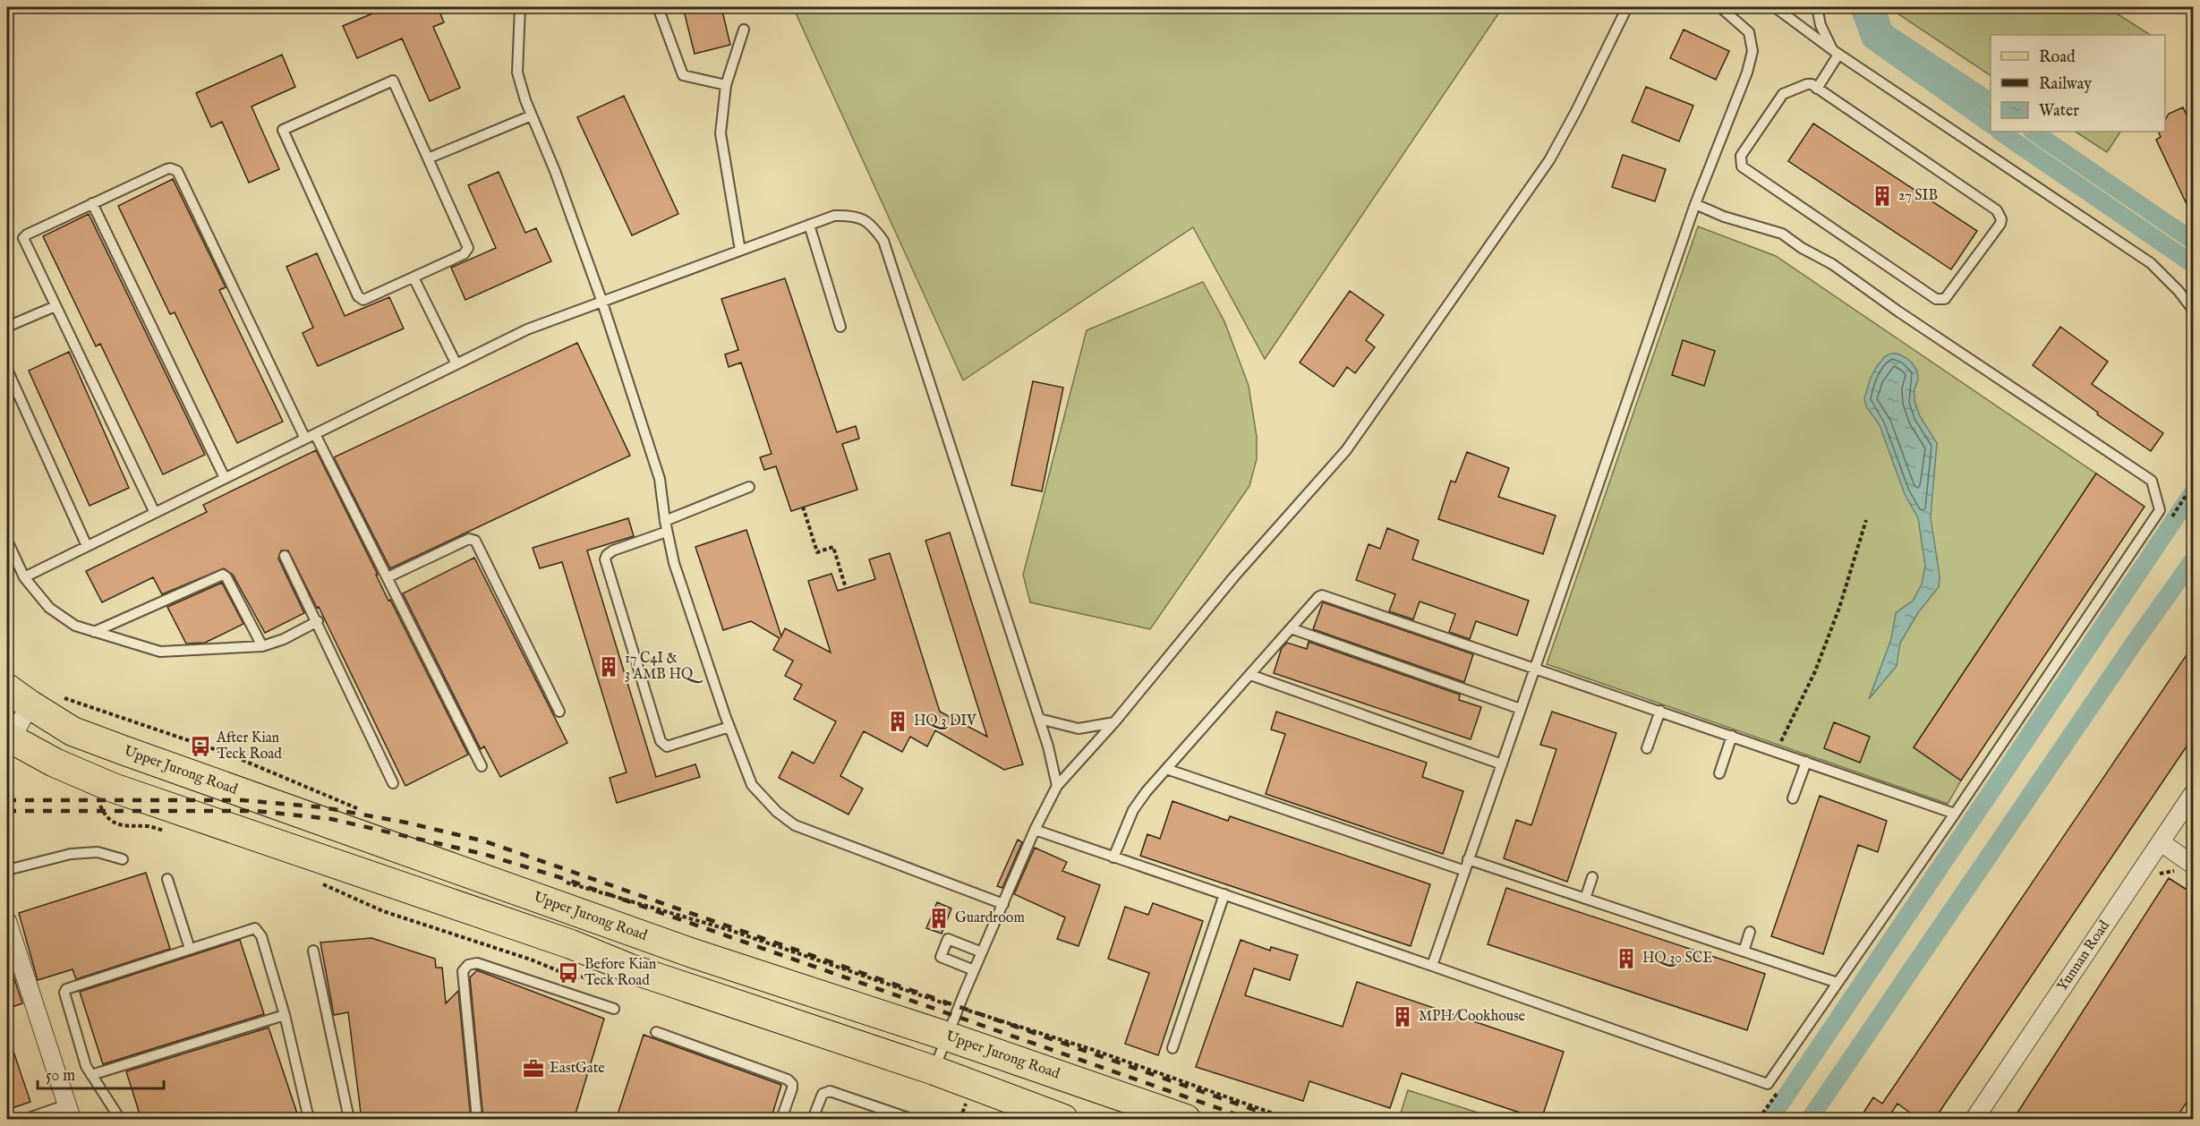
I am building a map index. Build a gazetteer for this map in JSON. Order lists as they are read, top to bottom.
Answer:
{
  "streets": {
    "main road": ["Upper Jurong Road"],
    "street": ["Yunnan Road"]
  },
  "places": {
    "building": [
      "27 SIB",
      "17 C4I & 3 AMB HQ",
      "HQ 3 DIV",
      "Guardroom",
      "HQ 30 SCE",
      "MPH/Cookhouse"
    ],
    "bus stop": ["After Kian Teck Road", "Before Kian Teck Road"],
    "office": ["EastGate"]
  },
  "legend": ["Road", "Railway", "Water"],
  "scale_bar": "50 m"
}
